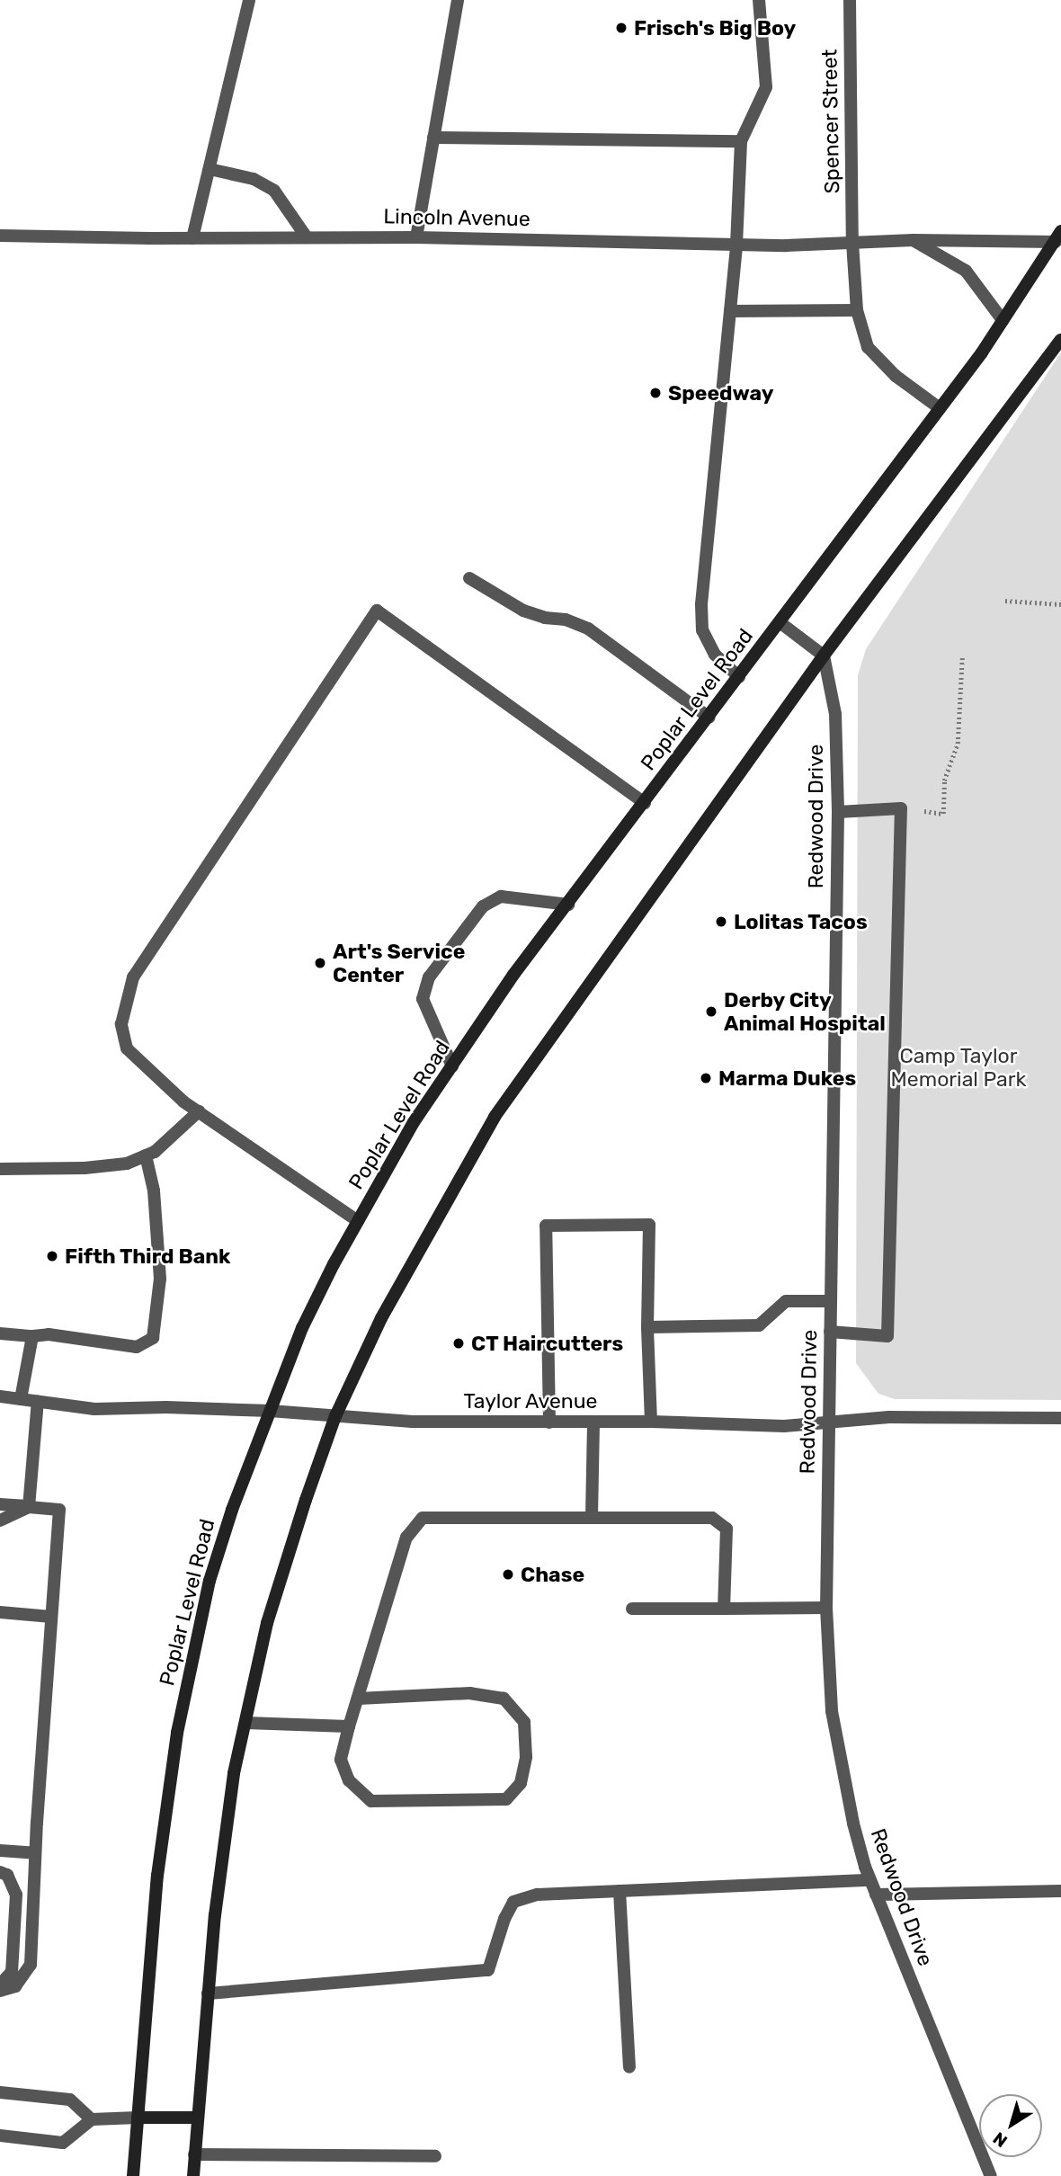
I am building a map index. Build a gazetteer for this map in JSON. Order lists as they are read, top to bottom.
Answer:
{
  "streets": {
    "main road": ["Poplar Level Road"],
    "street": [
      "Spencer Street",
      "Lincoln Avenue",
      "Redwood Drive",
      "Taylor Avenue"
    ]
  },
  "crossings": [
    ["Spencer Street", "Lincoln Avenue"],
    ["Spencer Street", "Poplar Level Road"],
    ["Lincoln Avenue", "Poplar Level Road"],
    ["Poplar Level Road", "Taylor Avenue"],
    ["Redwood Drive", "Taylor Avenue"]
  ],
  "parks": ["Camp Taylor Memorial Park"],
  "places": [
    "Frisch's Big Boy",
    "Speedway",
    "Lolitas Tacos",
    "Art's Service Center",
    "Derby City Animal Hospital",
    "Marma Dukes",
    "Fifth Third Bank",
    "CT Haircutters",
    "Chase"
  ],
  "north": "bottom left"
}
